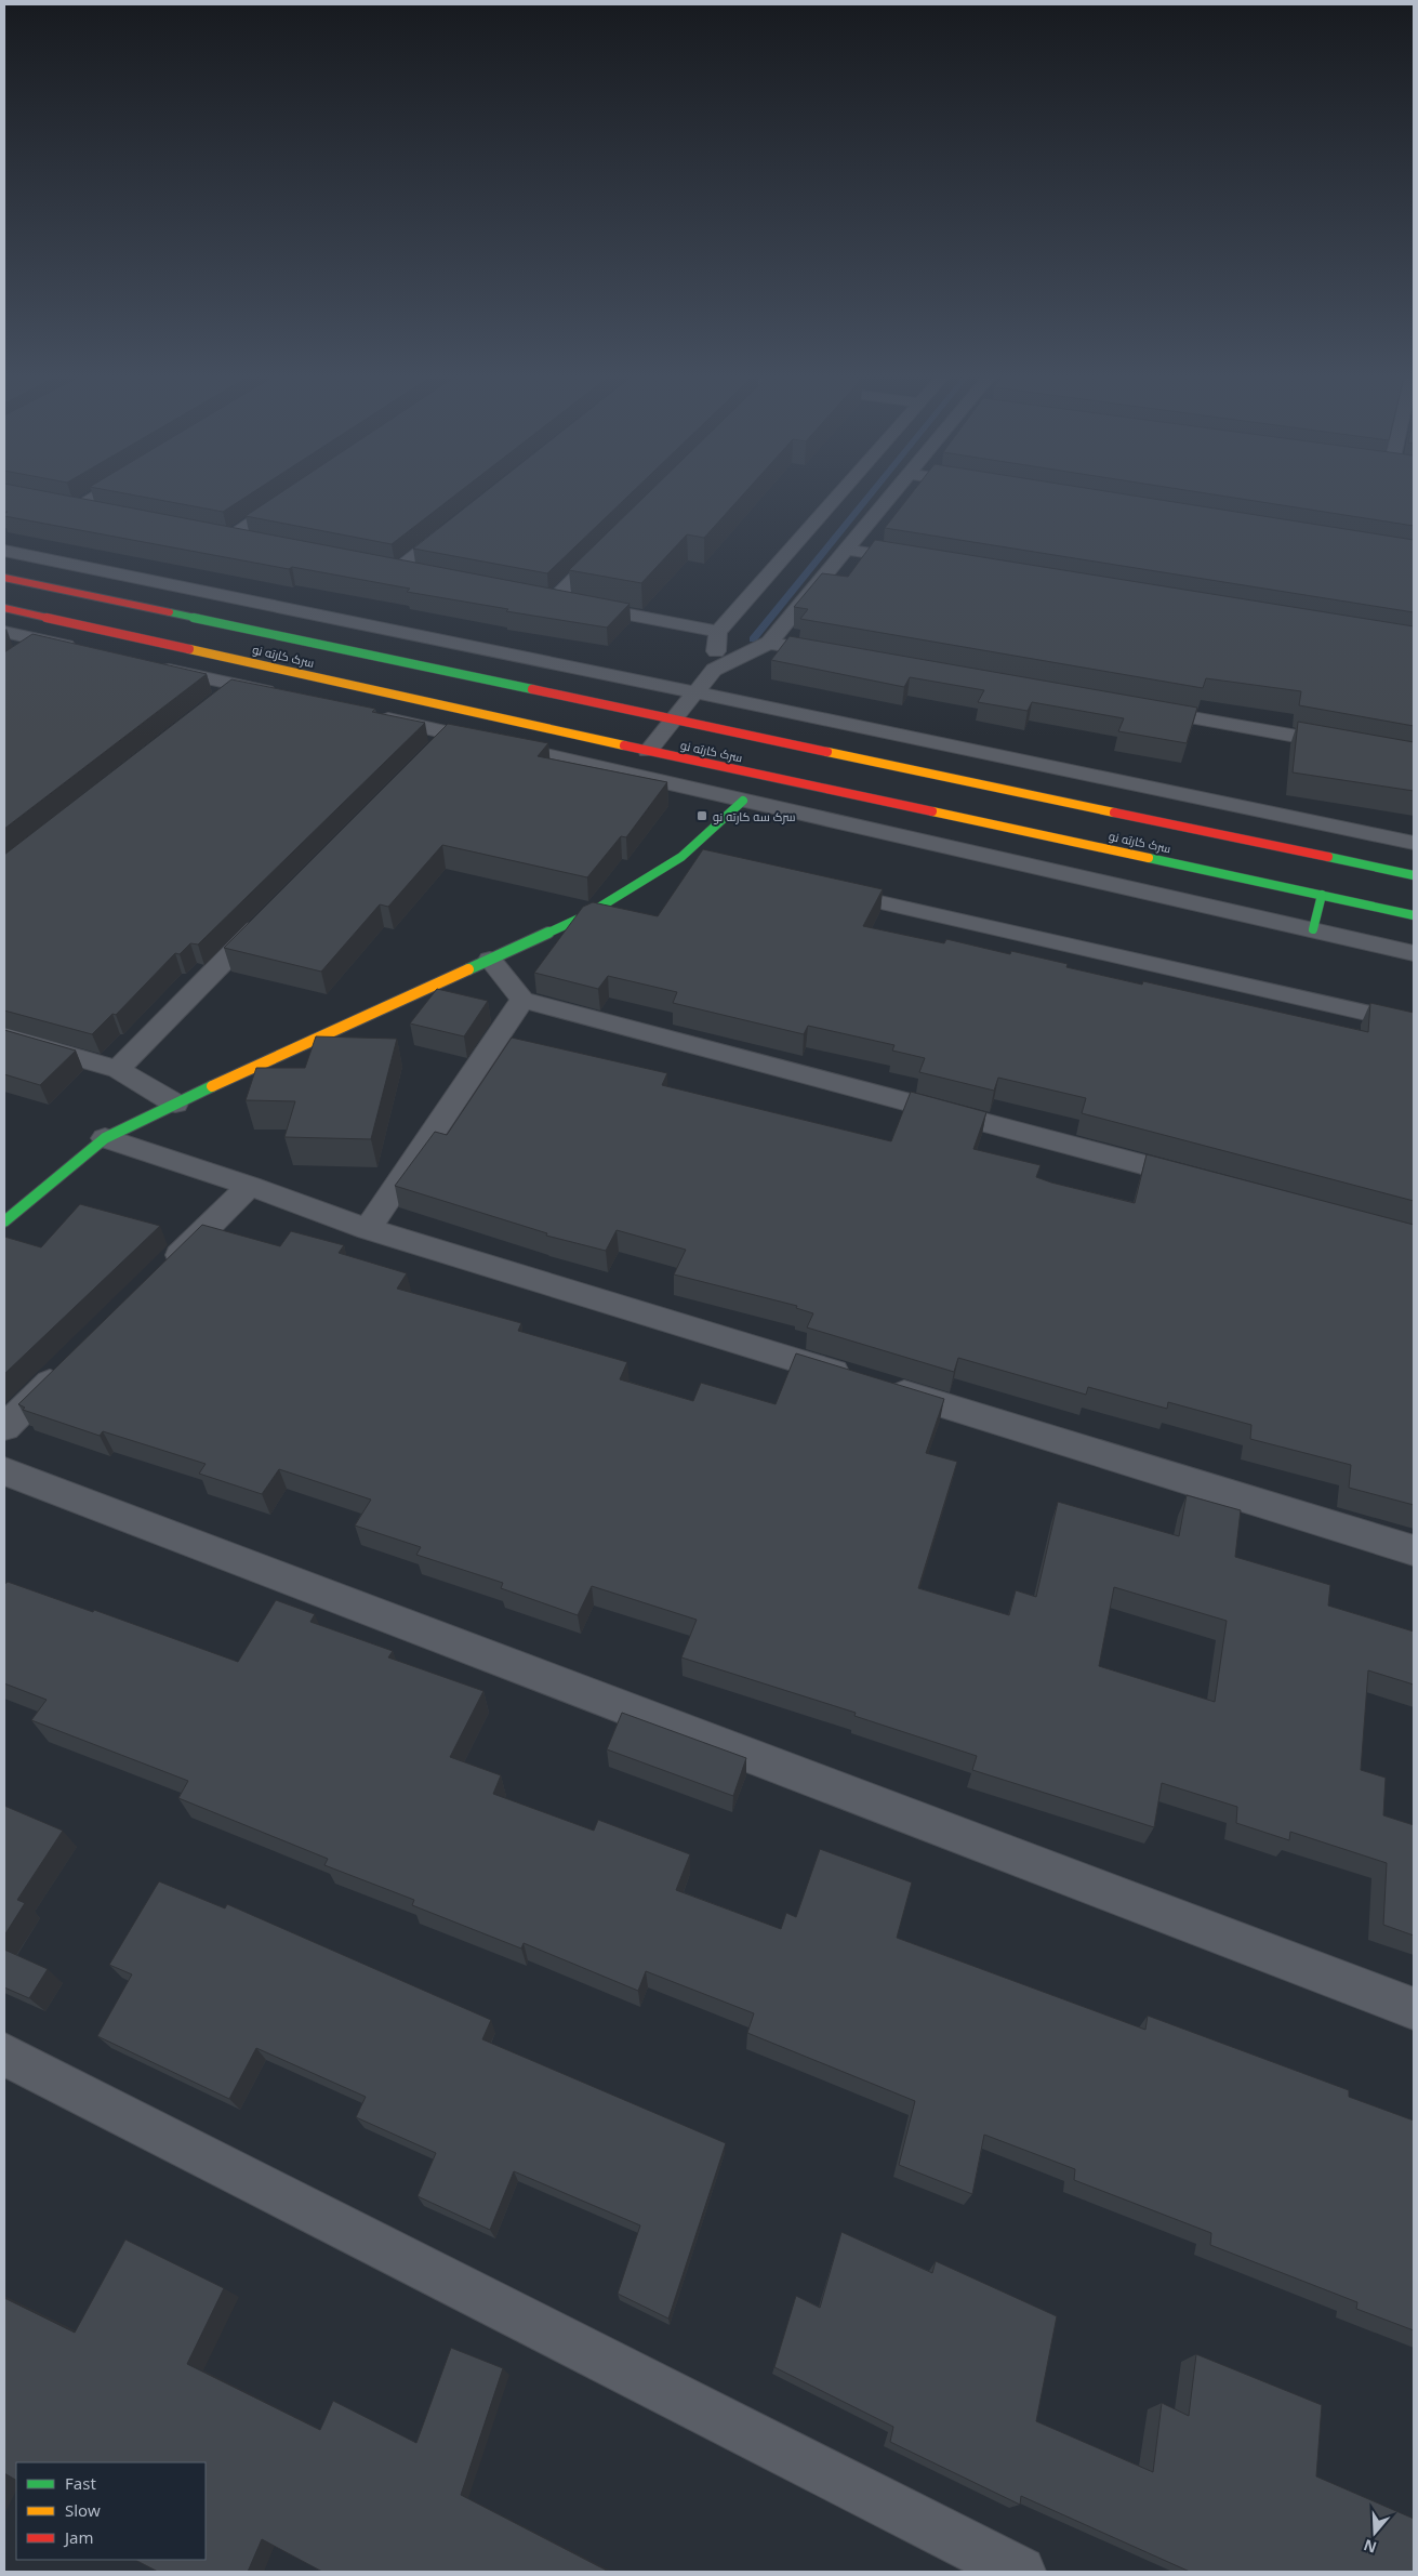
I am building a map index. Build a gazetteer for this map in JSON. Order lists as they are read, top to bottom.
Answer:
{
  "streets": {
    "main road": ["سرک کارته نو"]
  },
  "places": {
    "transit": ["سرک سه کارته نو"]
  },
  "legend": ["Fast", "Slow", "Jam"],
  "north": "bottom"
}
